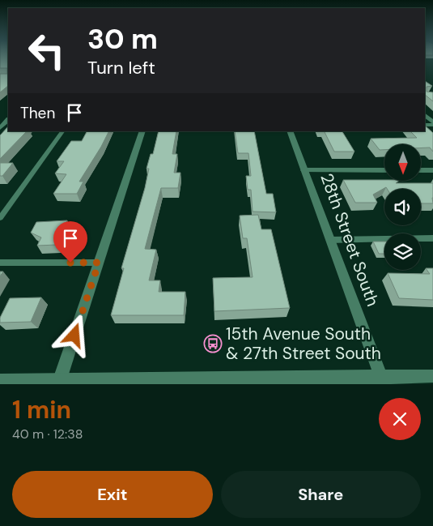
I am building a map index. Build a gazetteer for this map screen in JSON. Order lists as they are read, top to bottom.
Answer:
{
  "streets": {
    "street": ["28th Street South"]
  },
  "places": {
    "bus stop": ["15th Avenue South & 27th Street South"]
  },
  "north": "bottom",
  "page": {
    "turn": ["30 m", "Turn left"],
    "then": "Then",
    "heading": ["1 min", "40 m · 12:38"],
    "buttons": ["Exit", "Share"]
  }
}
